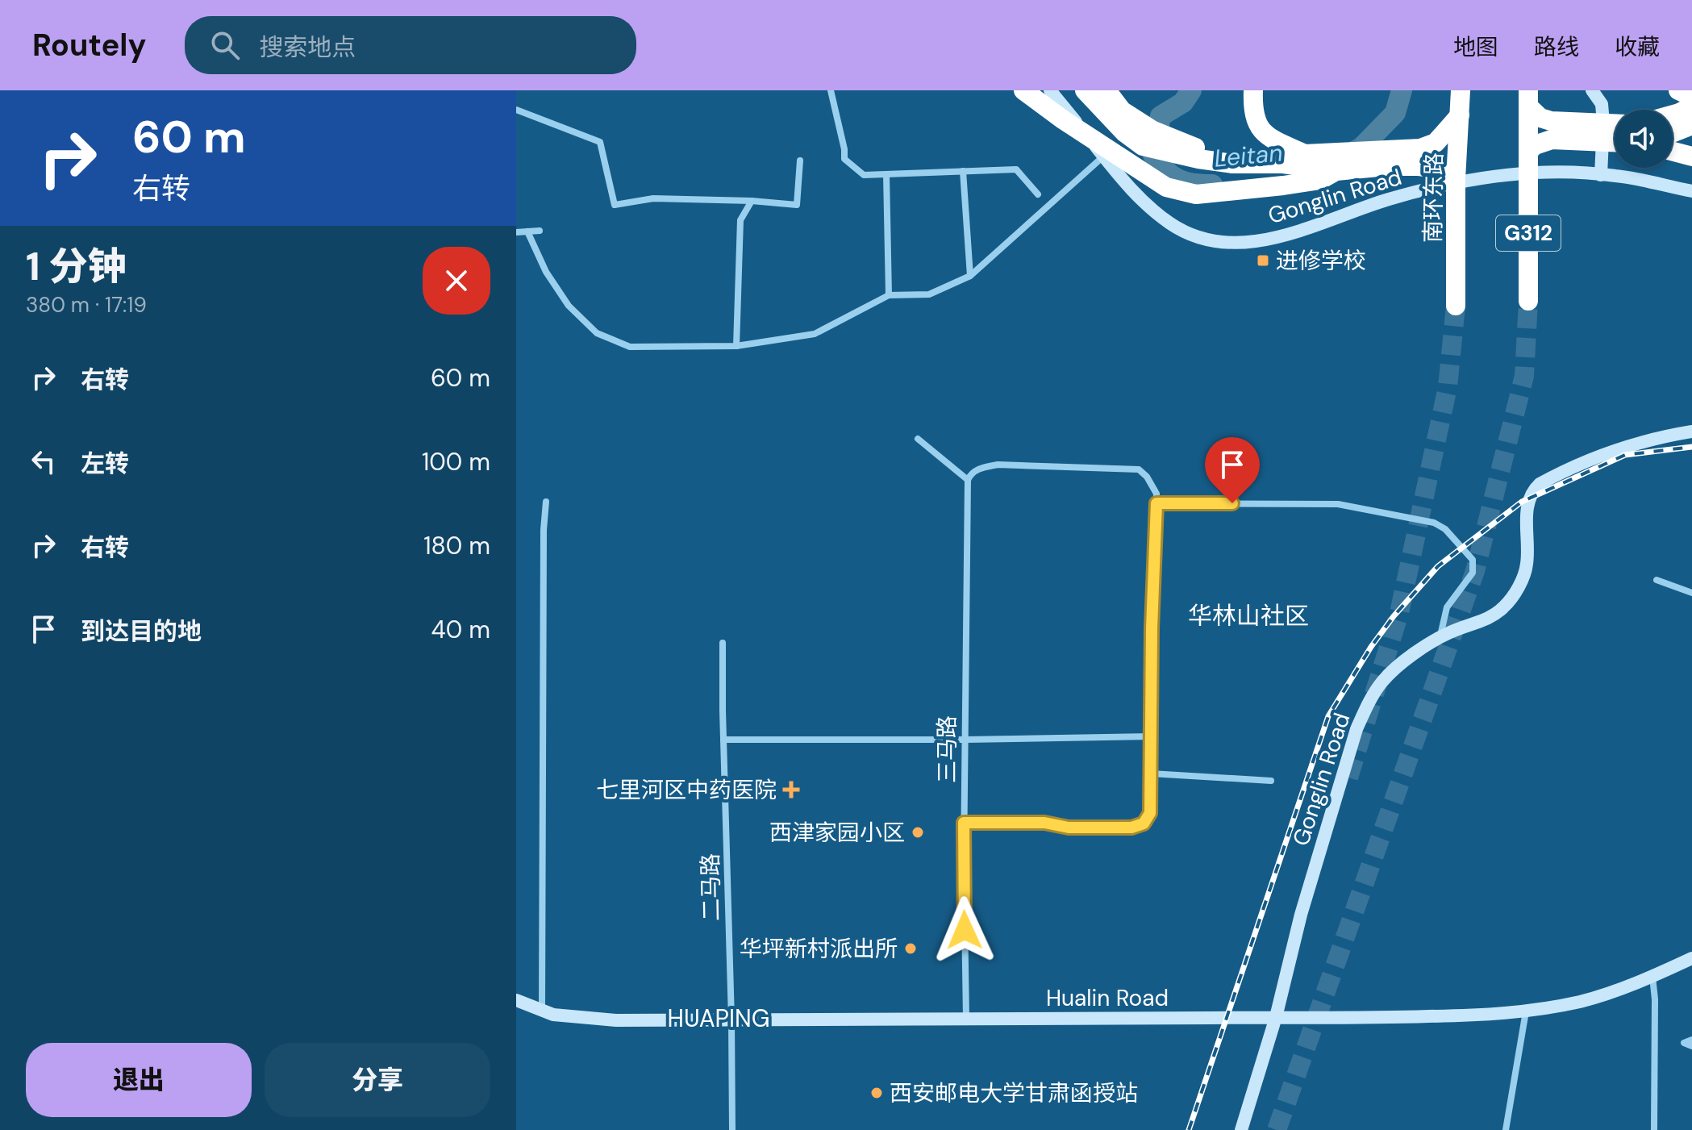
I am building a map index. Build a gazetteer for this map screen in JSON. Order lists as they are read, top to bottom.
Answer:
{
  "streets": {
    "highway": ["南环东路", "G312"],
    "street": [
      "Gonglin Road",
      "三马路",
      "二马路",
      "Hualin Road"
    ]
  },
  "crossings": [
    ["Gonglin Road", "Hualin Road"],
    ["三马路", "Hualin Road"],
    ["二马路", "Hualin Road"]
  ],
  "districts": ["华林山社区", "HUAPING"],
  "water": ["Leitan"],
  "places": {
    "transit": ["进修学校"],
    "health": ["七里河区中药医院"],
    "other": ["西津家园小区", "华坪新村派出所", "西安邮电大学甘肃函授站"]
  },
  "page": {
    "header": "Routely",
    "search": "搜索地点",
    "nav": ["地图", "路线", "收藏"],
    "turn": ["60 m", "右转"],
    "heading": ["1 分钟", "380 m · 17:19"],
    "list": [
      {
        "name": "右转",
        "value": "60 m"
      },
      {
        "name": "左转",
        "value": "100 m"
      },
      {
        "name": "右转",
        "value": "180 m"
      },
      {
        "name": "到达目的地",
        "value": "40 m"
      }
    ],
    "buttons": ["退出", "分享"]
  }
}
